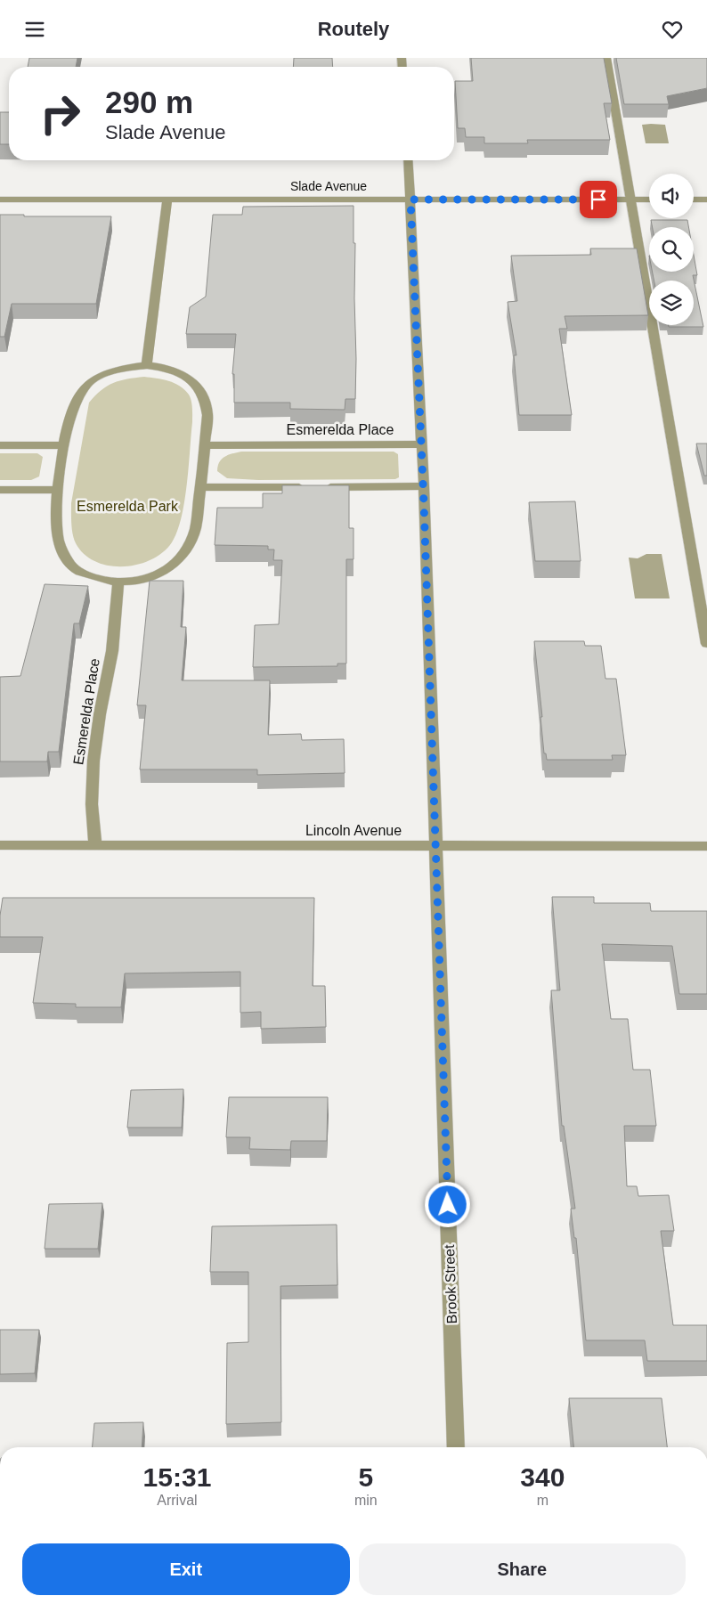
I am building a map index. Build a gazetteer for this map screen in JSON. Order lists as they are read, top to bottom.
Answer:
{
  "streets": {
    "street": [
      "Slade Avenue",
      "Esmerelda Place",
      "Lincoln Avenue",
      "Brook Street"
    ]
  },
  "crossings": [
    ["Slade Avenue", "Brook Street"],
    ["Esmerelda Place", "Lincoln Avenue"],
    ["Esmerelda Place", "Brook Street"],
    ["Lincoln Avenue", "Brook Street"]
  ],
  "parks": ["Esmerelda Park"],
  "page": {
    "header": "Routely",
    "turn": ["290 m", "Slade Avenue"],
    "eta": [
      "15:31",
      "Arrival",
      "5",
      "min",
      "340",
      "m"
    ],
    "buttons": ["Exit", "Share"]
  }
}
